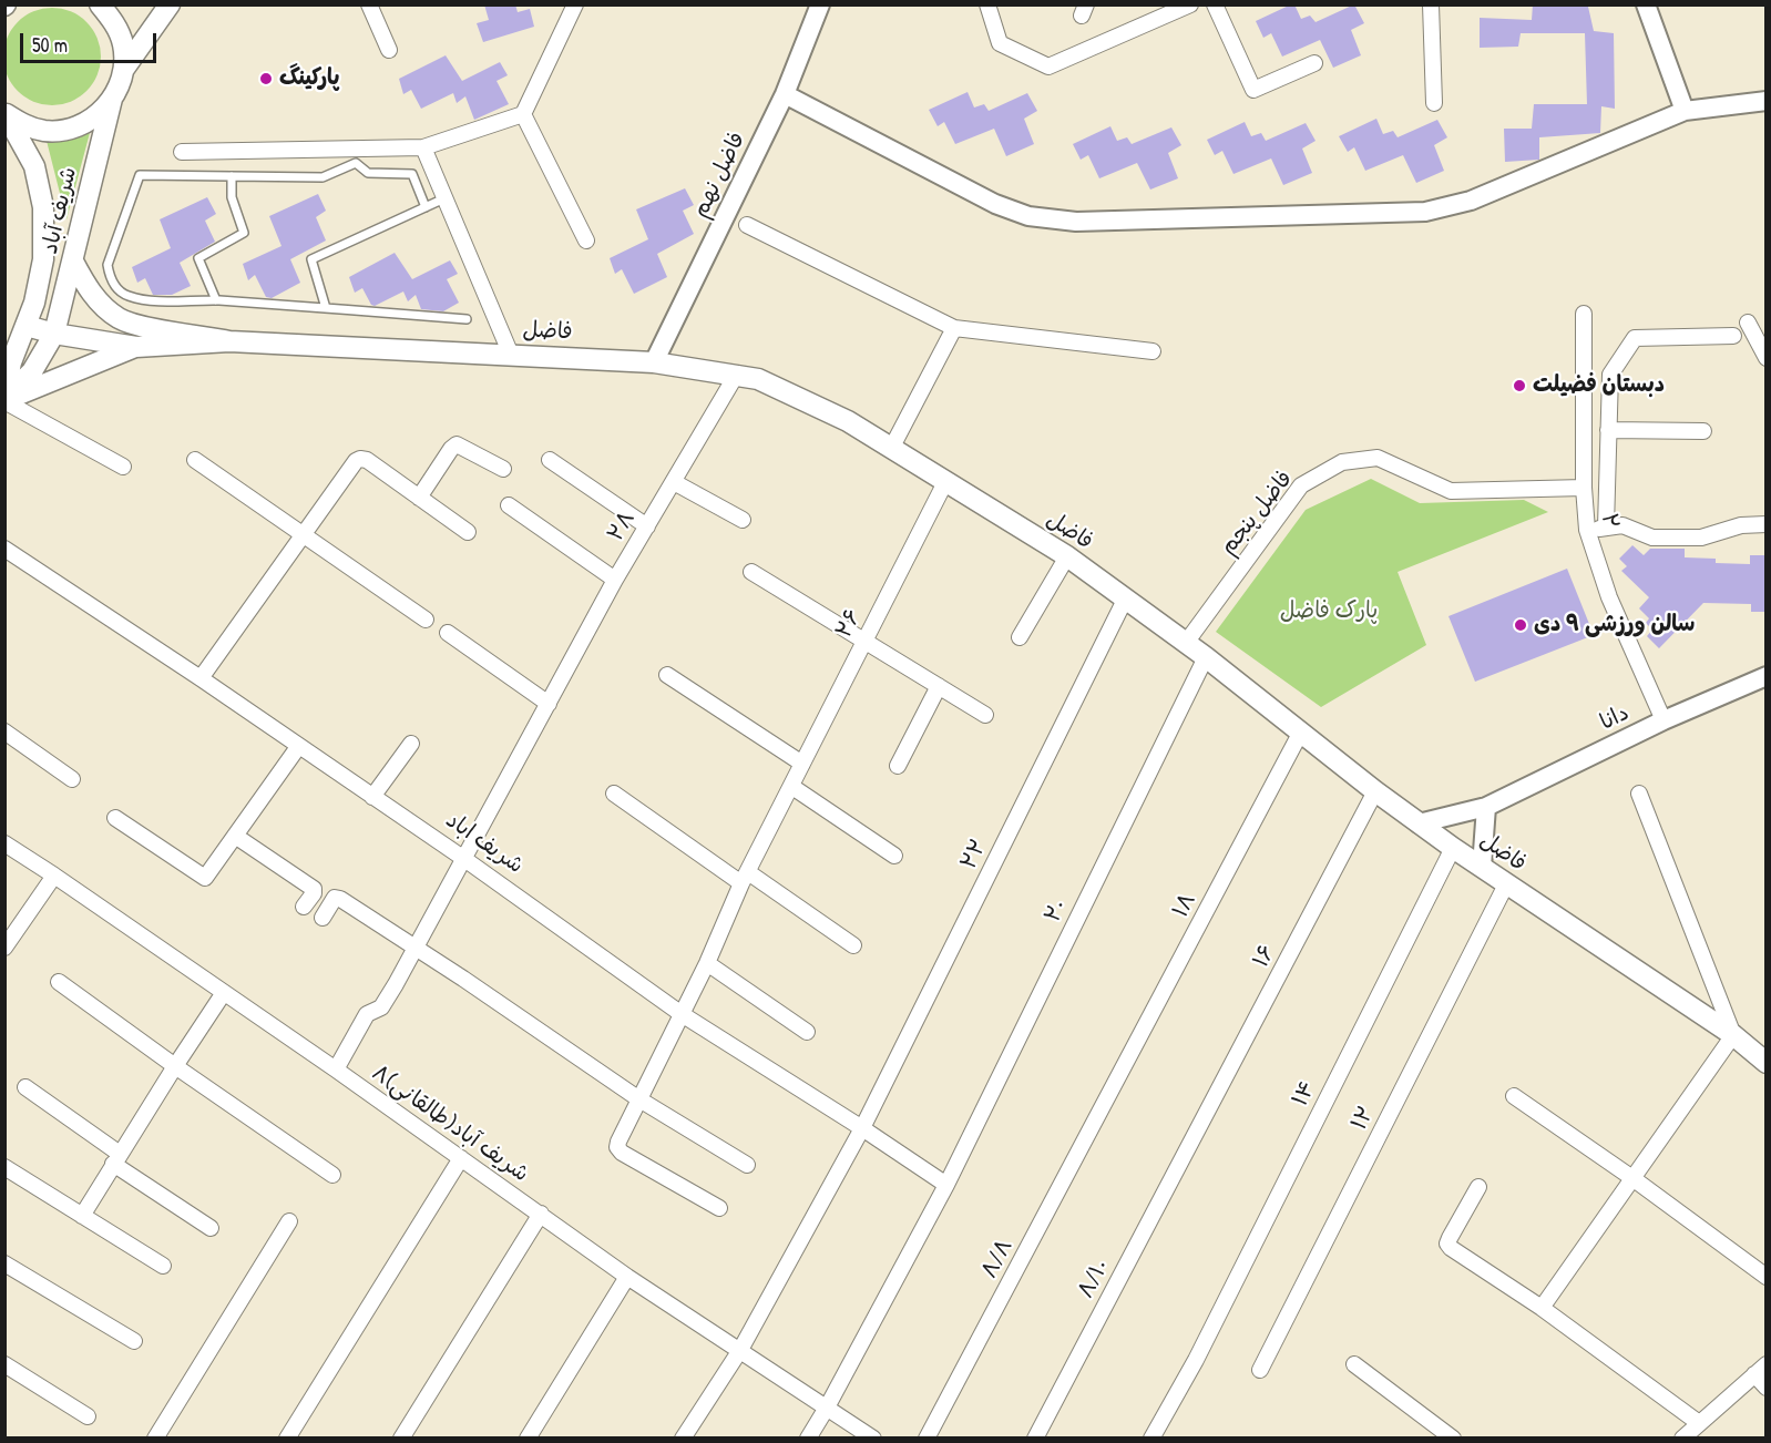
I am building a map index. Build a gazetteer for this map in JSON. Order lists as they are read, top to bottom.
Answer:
{
  "streets": {
    "main road": ["شریف آباد", "فاضل"],
    "street": [
      "فاضل نهم",
      "فاضل پنجم",
      "۲",
      "۲۸",
      "۲۶",
      "دانا",
      "شریف اباد",
      "۲۲",
      "۱۸",
      "۲۰",
      "۱۶",
      "۱۴",
      "۱۲",
      "۸شریف آباد(طالقانی)",
      "۸/۸",
      "۸/۱۰"
    ]
  },
  "crossings": [
    ["فاضل نهم", "فاضل"],
    ["فاضل", "فاضل پنجم"],
    ["فاضل", "۲۸"],
    ["فاضل", "۲۶"],
    ["فاضل", "دانا"],
    ["فاضل", "۲۲"],
    ["فاضل", "۱۸"],
    ["فاضل", "۲۰"],
    ["فاضل", "۱۶"],
    ["فاضل", "۱۴"],
    ["فاضل", "۱۲"],
    ["فاضل پنجم", "۲"],
    ["۲", "دانا"],
    ["۲۸", "شریف اباد"],
    ["۲۸", "۸شریف آباد(طالقانی)"],
    ["۲۶", "شریف اباد"],
    ["شریف اباد", "۲۲"],
    ["شریف اباد", "۲۰"],
    ["۲۲", "۸شریف آباد(طالقانی)"],
    ["۱۸", "۸/۸"],
    ["۲۰", "۸شریف آباد(طالقانی)"],
    ["۱۶", "۸/۱۰"]
  ],
  "parks": ["پارک فاضل"],
  "places": ["پارکینگ", "دبستان فضیلت", "سالن ورزشی ۹ دی"],
  "scale_bar": "50 m"
}
